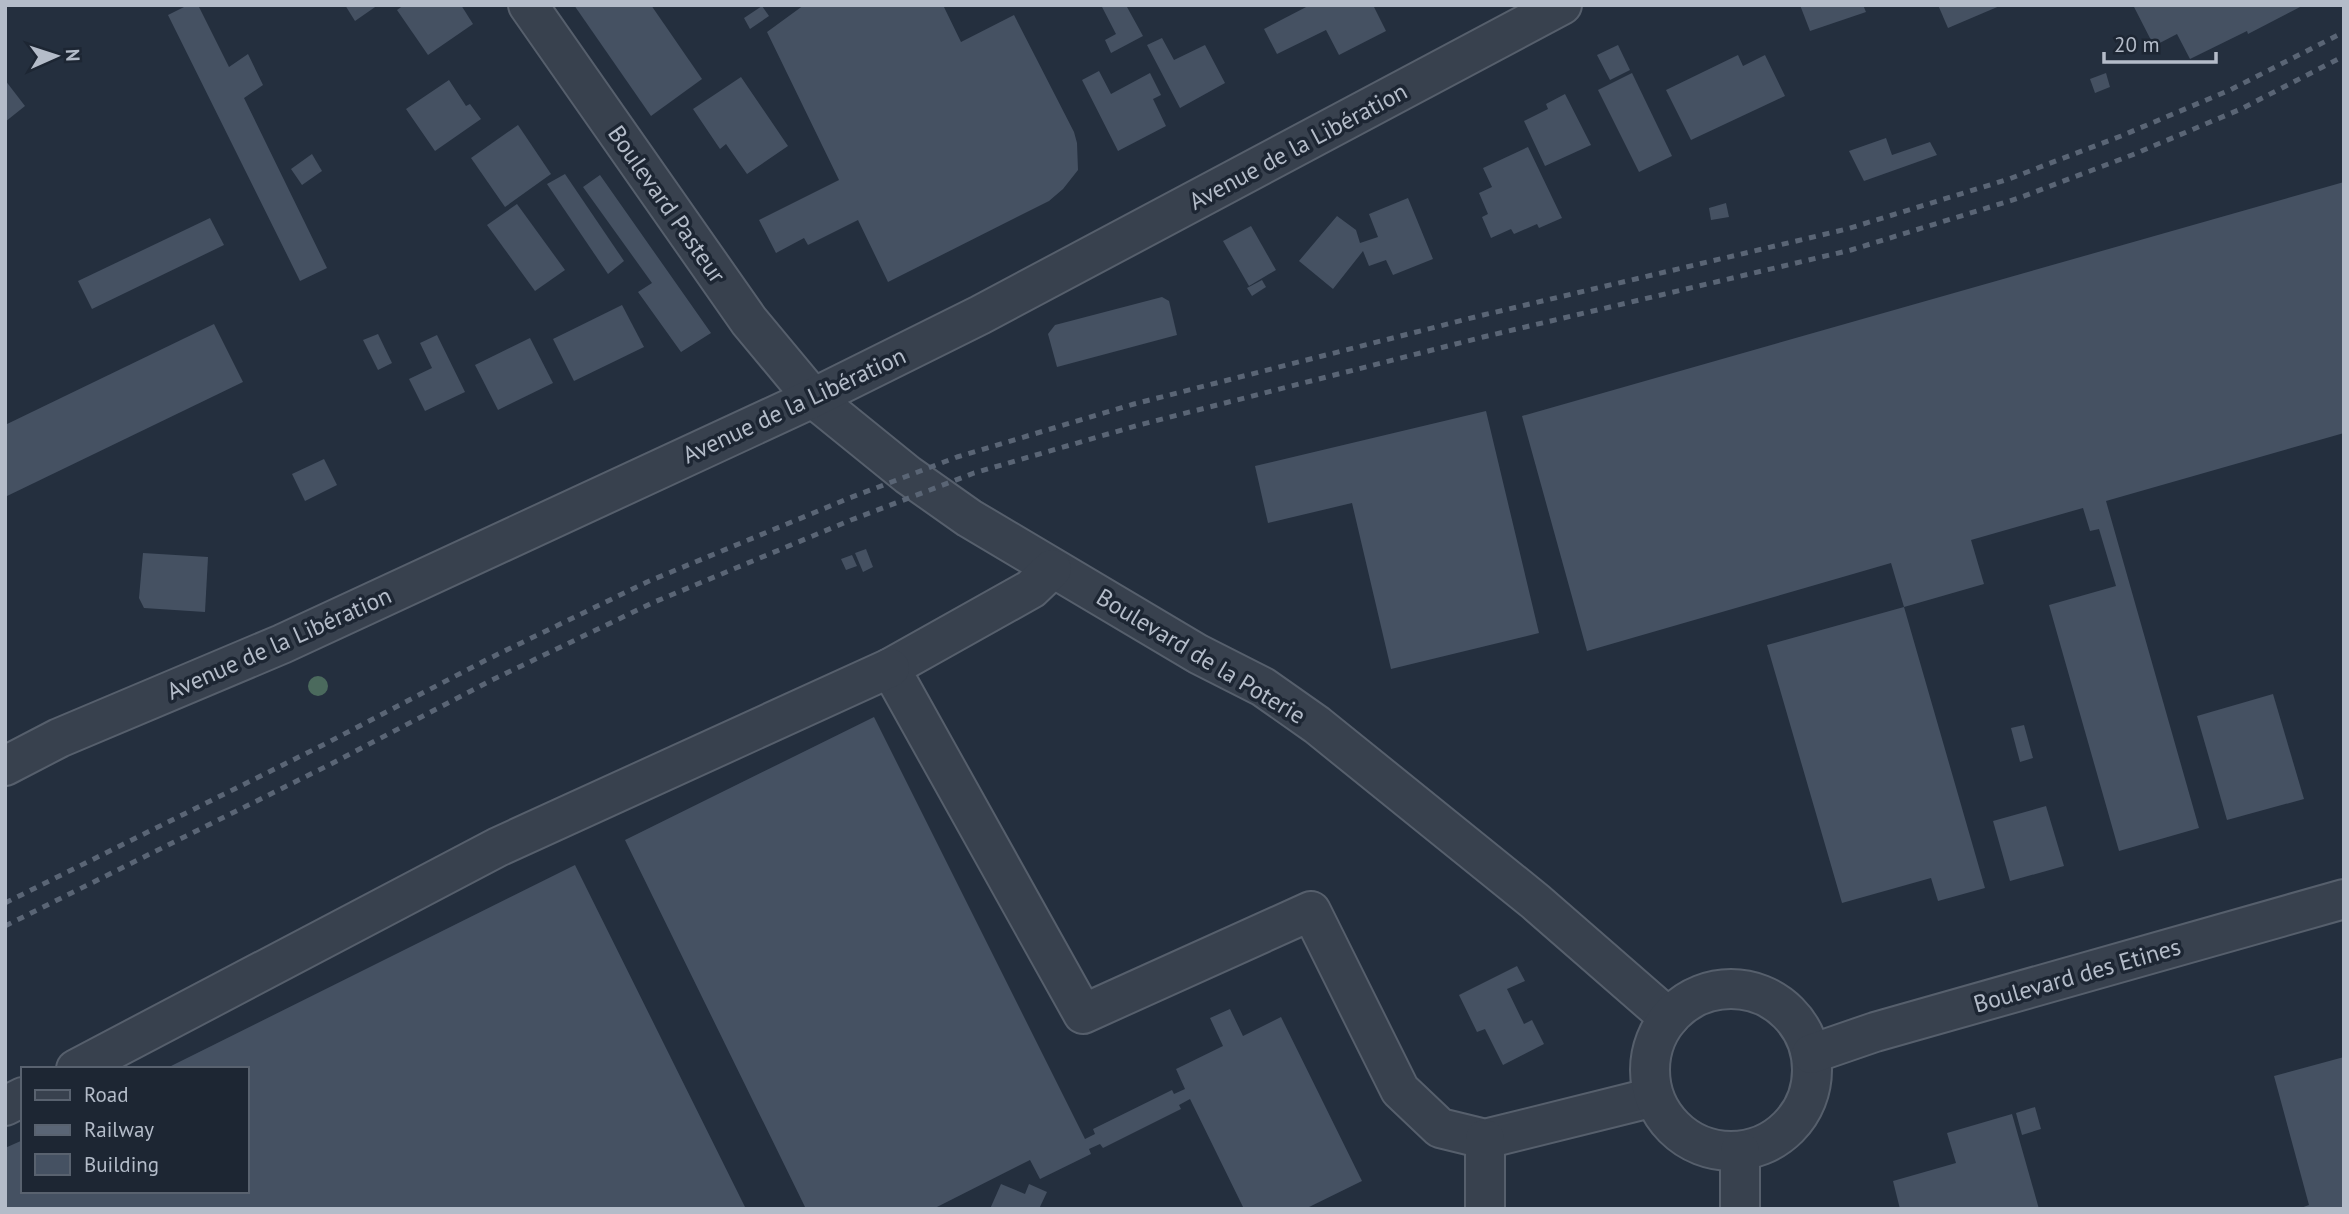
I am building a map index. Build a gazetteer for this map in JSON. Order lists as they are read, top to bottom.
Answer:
{
  "streets": {
    "street": [
      "Avenue de la Libération",
      "Boulevard Pasteur",
      "Boulevard de la Poterie",
      "Boulevard des Etines"
    ]
  },
  "crossings": [
    ["Avenue de la Libération", "Boulevard Pasteur"],
    ["Avenue de la Libération", "Boulevard de la Poterie"],
    ["Boulevard Pasteur", "Boulevard de la Poterie"],
    ["Boulevard de la Poterie", "Boulevard des Etines"]
  ],
  "legend": ["Road", "Railway", "Building"],
  "scale_bar": "20 m",
  "north": "right"
}
